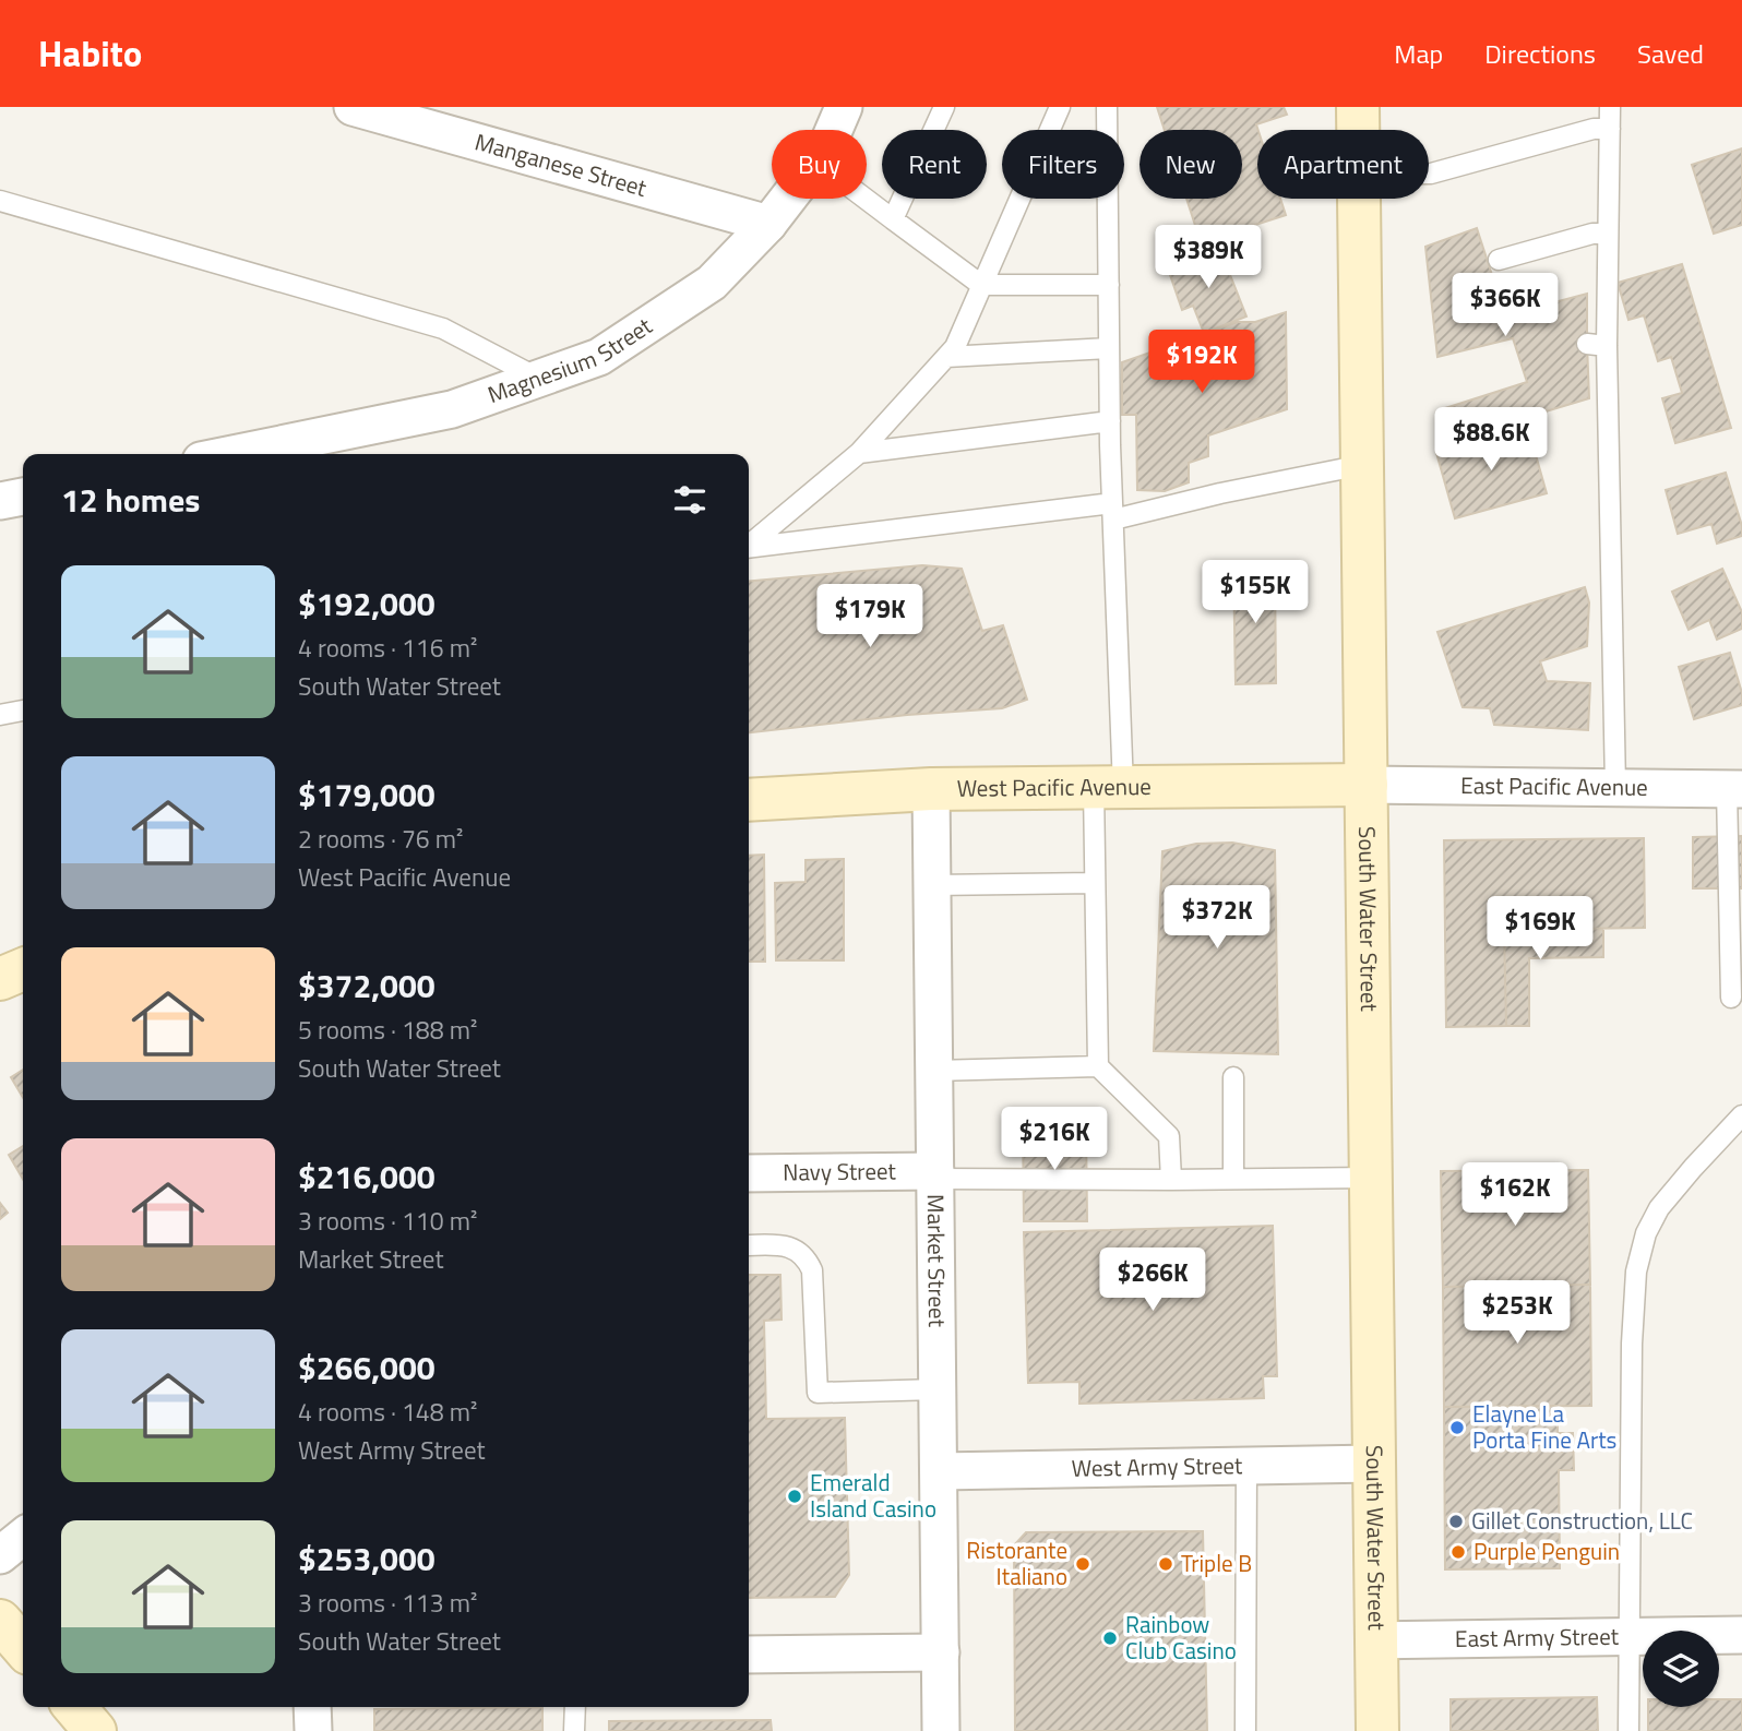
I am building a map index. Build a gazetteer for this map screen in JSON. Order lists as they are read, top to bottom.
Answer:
{
  "streets": {
    "main road": ["West Pacific Avenue", "South Water Street"],
    "street": [
      "Manganese Street",
      "Magnesium Street",
      "East Pacific Avenue",
      "Navy Street",
      "Market Street",
      "West Army Street",
      "East Army Street"
    ]
  },
  "crossings": [
    ["Manganese Street", "Magnesium Street"],
    ["East Pacific Avenue", "West Pacific Avenue"],
    ["East Pacific Avenue", "South Water Street"],
    ["West Pacific Avenue", "South Water Street"],
    ["West Pacific Avenue", "Market Street"],
    ["South Water Street", "West Army Street"],
    ["South Water Street", "East Army Street"],
    ["Navy Street", "Market Street"],
    ["Market Street", "West Army Street"]
  ],
  "places": [
    "Elayne La Porta Fine Arts",
    "Emerald Island Casino",
    "Gillet Construction, LLC",
    "Purple Penguin",
    "Ristorante Italiano",
    "Triple B",
    "Rainbow Club Casino"
  ],
  "page": {
    "header": "Habito",
    "nav": ["Map", "Directions", "Saved"],
    "chip": [
      "Buy",
      "Rent",
      "Filters",
      "New",
      "Apartment"
    ],
    "price": [
      "$389K",
      "$366K",
      "$192K",
      "$88.6K",
      "$155K",
      "$179K",
      "$372K",
      "$169K",
      "$216K",
      "$162K",
      "$266K",
      "$253K"
    ],
    "heading": "12 homes",
    "list": [
      {
        "name": "$192,000",
        "note": "4 rooms · 116 m² · South Water Street"
      },
      {
        "name": "$179,000",
        "note": "2 rooms · 76 m² · West Pacific Avenue"
      },
      {
        "name": "$372,000",
        "note": "5 rooms · 188 m² · South Water Street"
      },
      {
        "name": "$216,000",
        "note": "3 rooms · 110 m² · Market Street"
      },
      {
        "name": "$266,000",
        "note": "4 rooms · 148 m² · West Army Street"
      },
      {
        "name": "$253,000",
        "note": "3 rooms · 113 m² · South Water Street"
      }
    ]
  }
}
